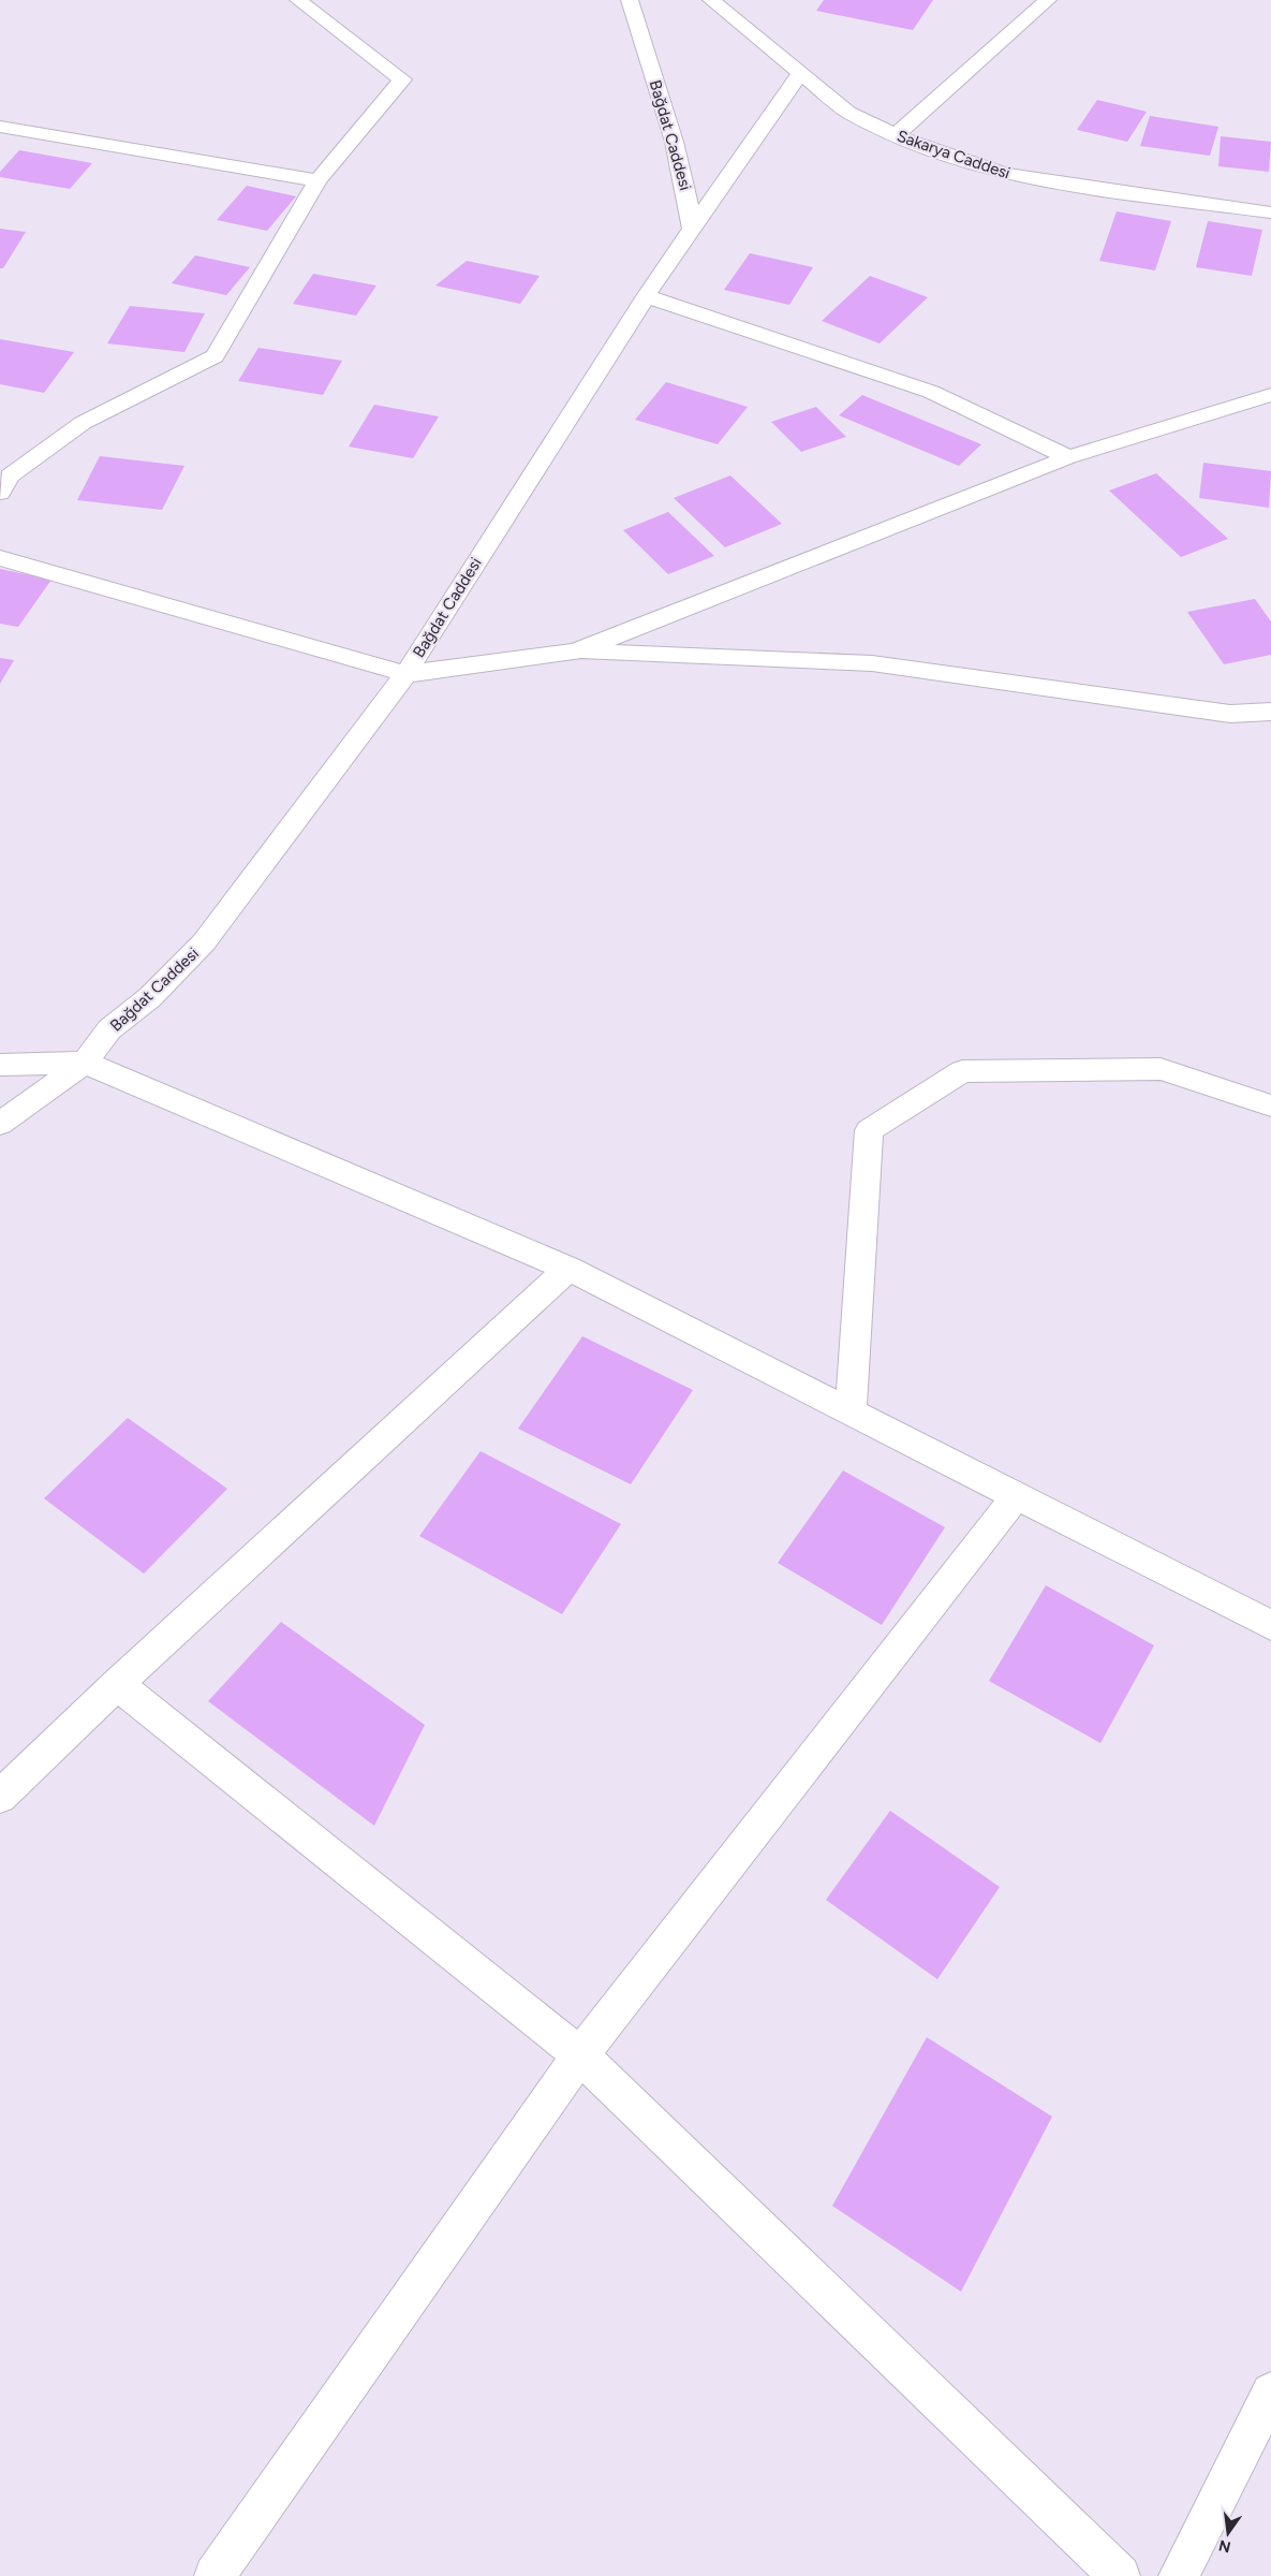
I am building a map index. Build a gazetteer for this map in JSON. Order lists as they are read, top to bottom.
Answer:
{
  "streets": {
    "street": ["Bağdat Caddesi", "Sakarya Caddesi"]
  },
  "north": "bottom"
}
